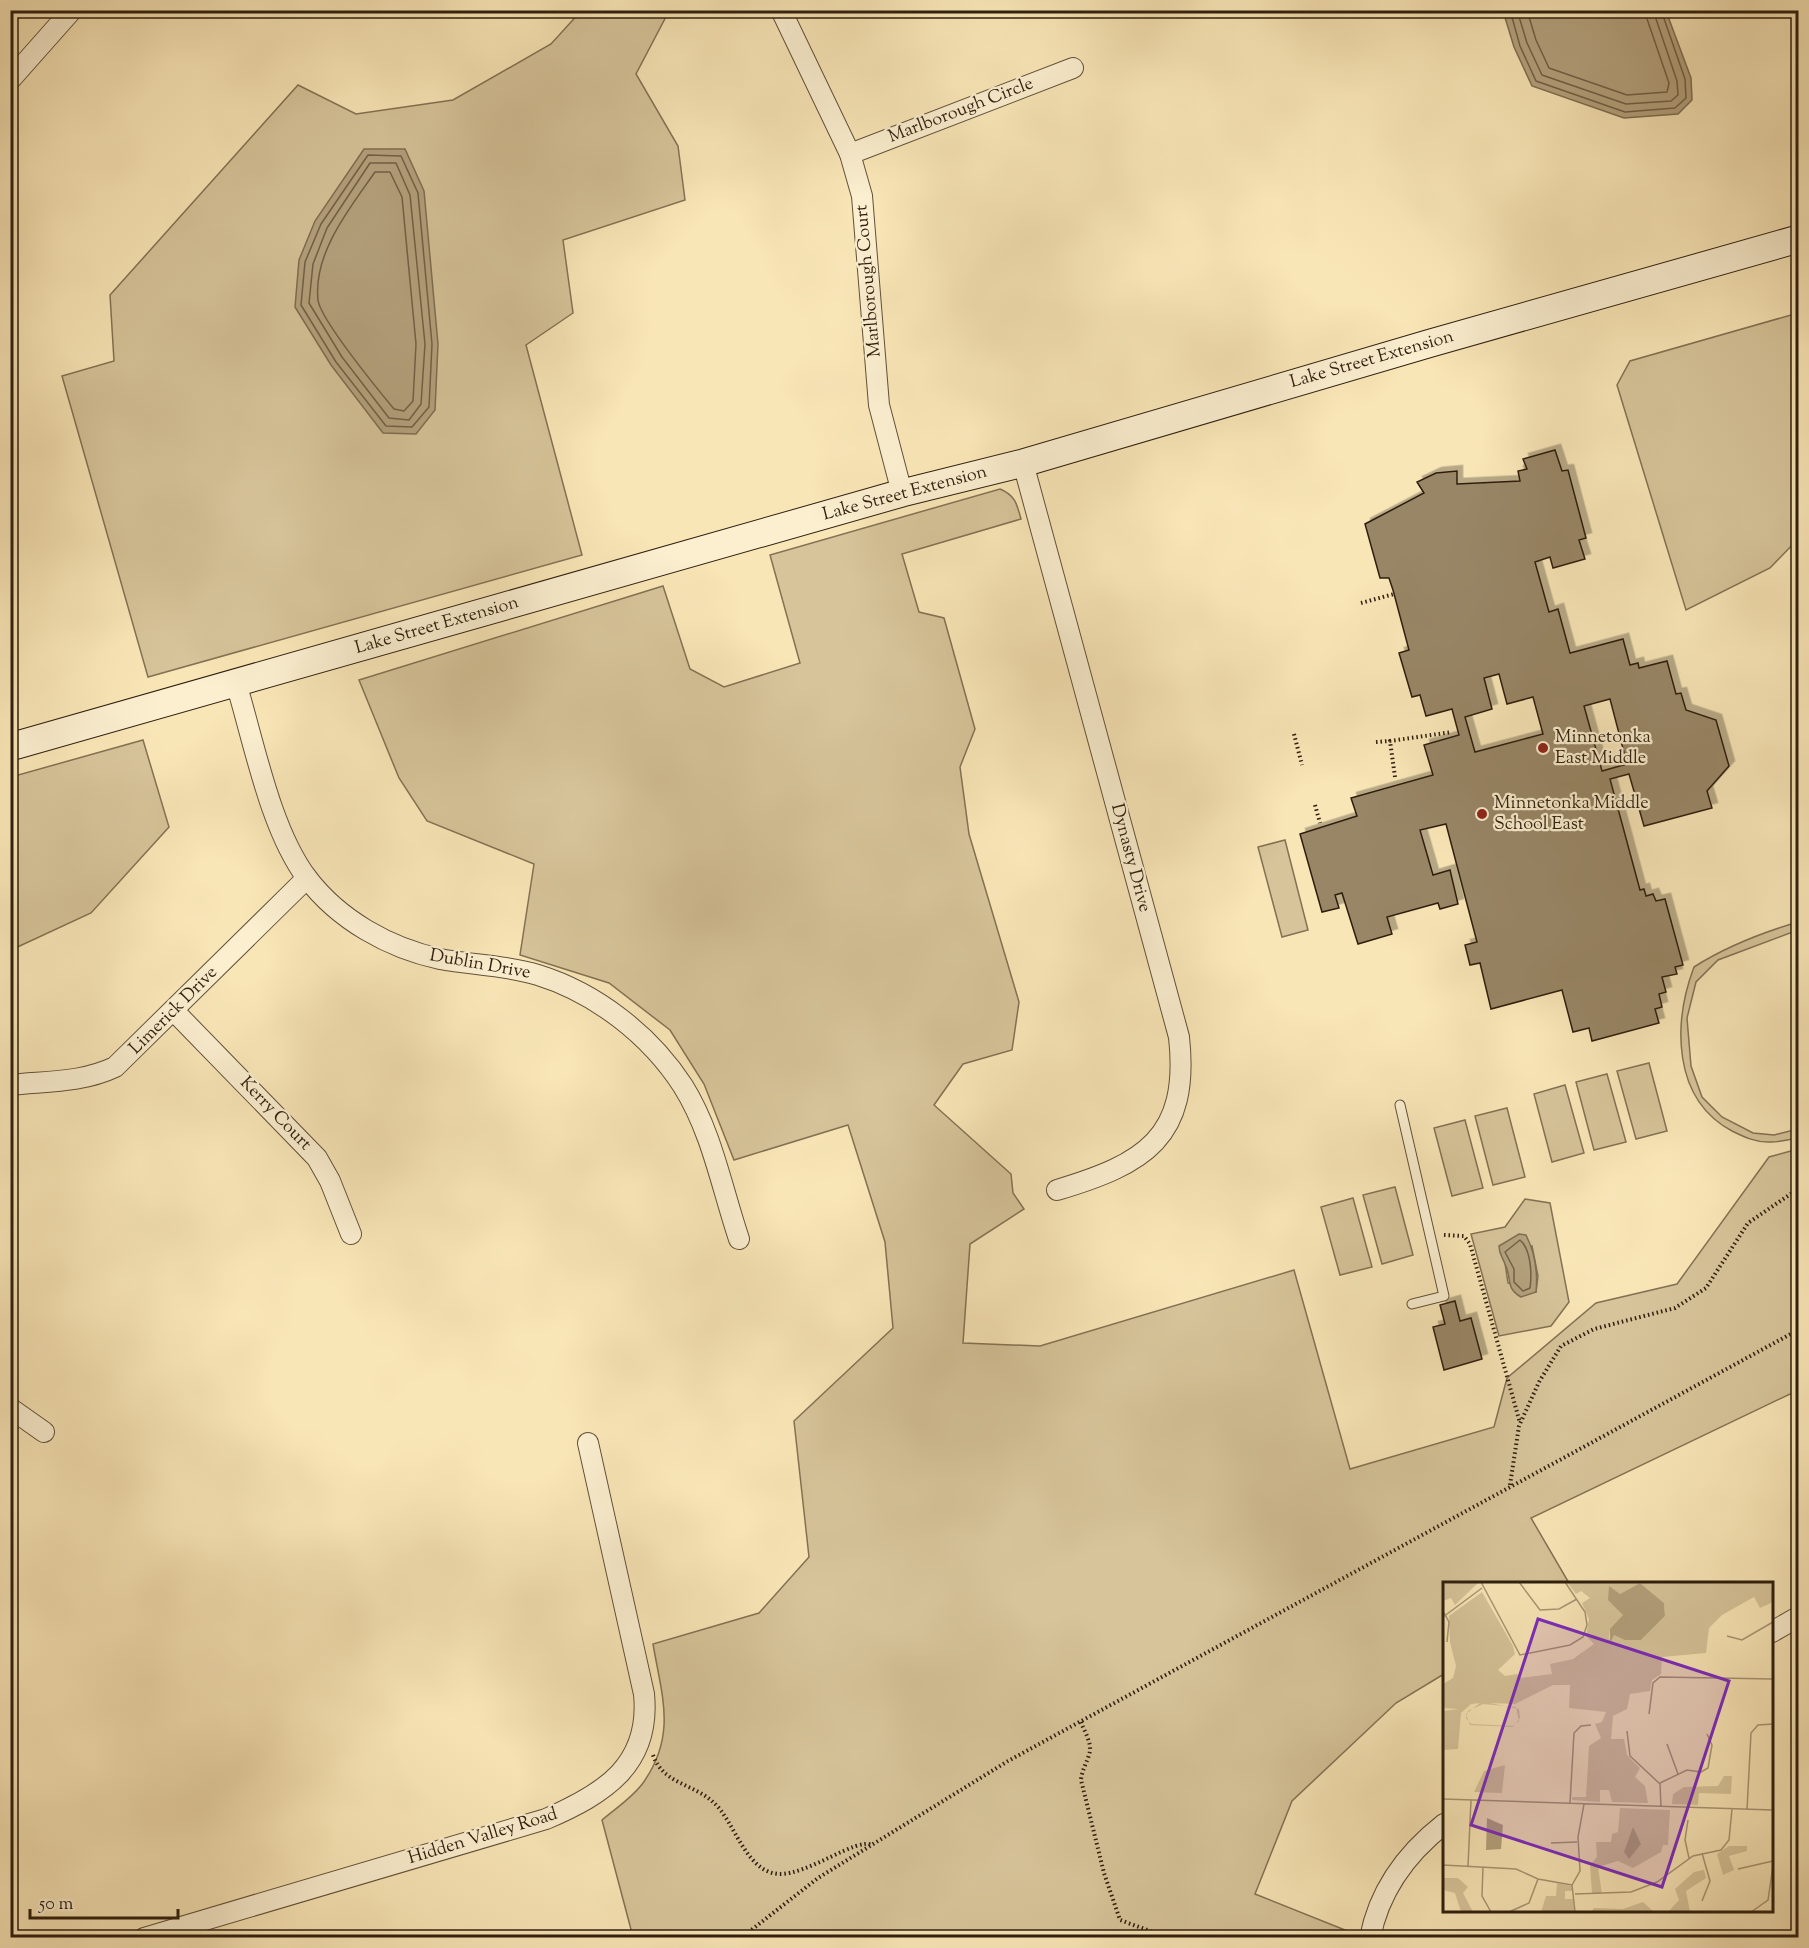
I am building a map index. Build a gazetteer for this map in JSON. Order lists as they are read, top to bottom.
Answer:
{
  "streets": {
    "street": [
      "Marlborough Circle",
      "Marlborough Court",
      "Lake Street Extension",
      "Dynasty Drive",
      "Dublin Drive",
      "Limerick Drive",
      "Kerry Court",
      "Hidden Valley Road"
    ]
  },
  "crossings": [
    ["Marlborough Circle", "Marlborough Court"],
    ["Marlborough Court", "Lake Street Extension"],
    ["Lake Street Extension", "Dynasty Drive"],
    ["Lake Street Extension", "Dublin Drive"],
    ["Dublin Drive", "Limerick Drive"],
    ["Limerick Drive", "Kerry Court"]
  ],
  "places": ["Minnetonka East Middle", "Minnetonka Middle School East"],
  "scale_bar": "50 m"
}
